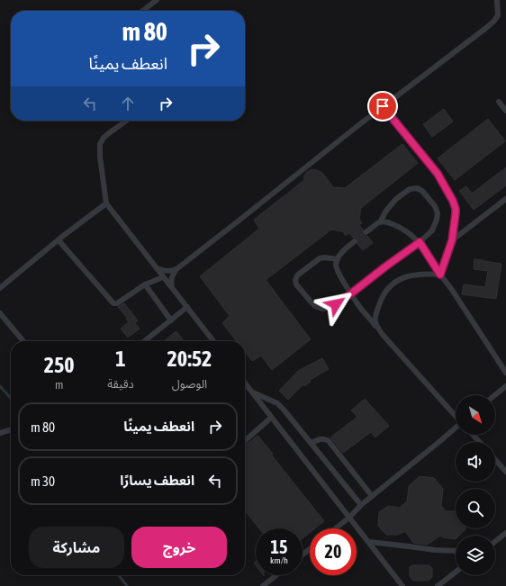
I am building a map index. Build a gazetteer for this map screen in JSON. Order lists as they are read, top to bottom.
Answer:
{
  "north": "bottom right",
  "page": {
    "turn": ["80 m", "انعطف يمينًا"],
    "eta": [
      "20:52",
      "الوصول",
      "1",
      "دقيقة",
      "250",
      "m"
    ],
    "list": [
      {
        "name": "انعطف يمينًا",
        "value": "80 m"
      },
      {
        "name": "انعطف يسارًا",
        "value": "30 m"
      }
    ],
    "buttons": ["خروج", "مشاركة"],
    "speed": "15 km/h",
    "limit": "20"
  }
}
